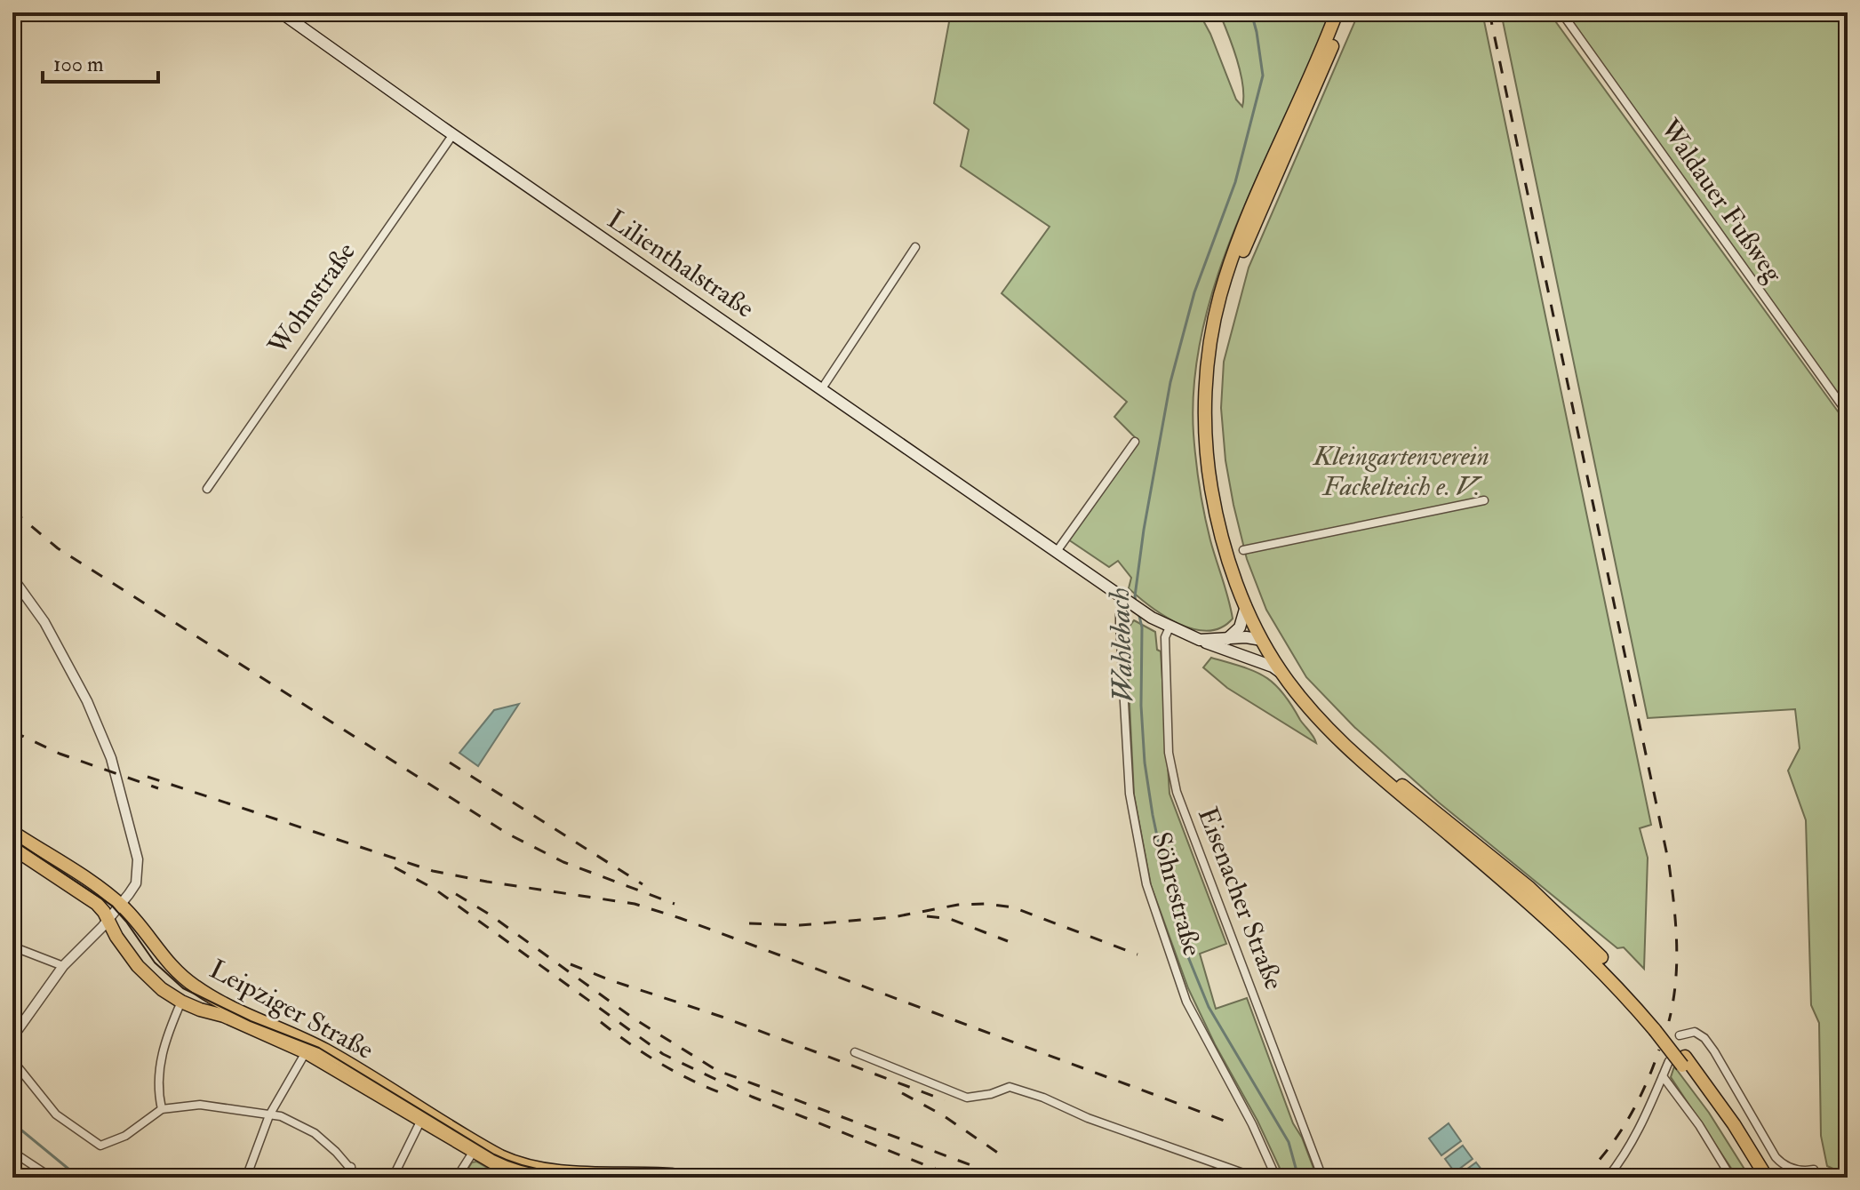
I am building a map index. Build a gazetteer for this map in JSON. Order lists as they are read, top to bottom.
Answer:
{
  "streets": {
    "main road": ["Lilienthalstraße", "Leipziger Straße"],
    "street": [
      "Waldauer Fußweg",
      "Wohnstraße",
      "Söhrestraße",
      "Eisenacher Straße"
    ]
  },
  "crossings": [
    ["Lilienthalstraße", "Wohnstraße"],
    ["Lilienthalstraße", "Söhrestraße"],
    ["Lilienthalstraße", "Eisenacher Straße"]
  ],
  "water": ["Wahlebach"],
  "parks": ["Kleingartenverein Fackelteich e. V."],
  "scale_bar": "100 m"
}
